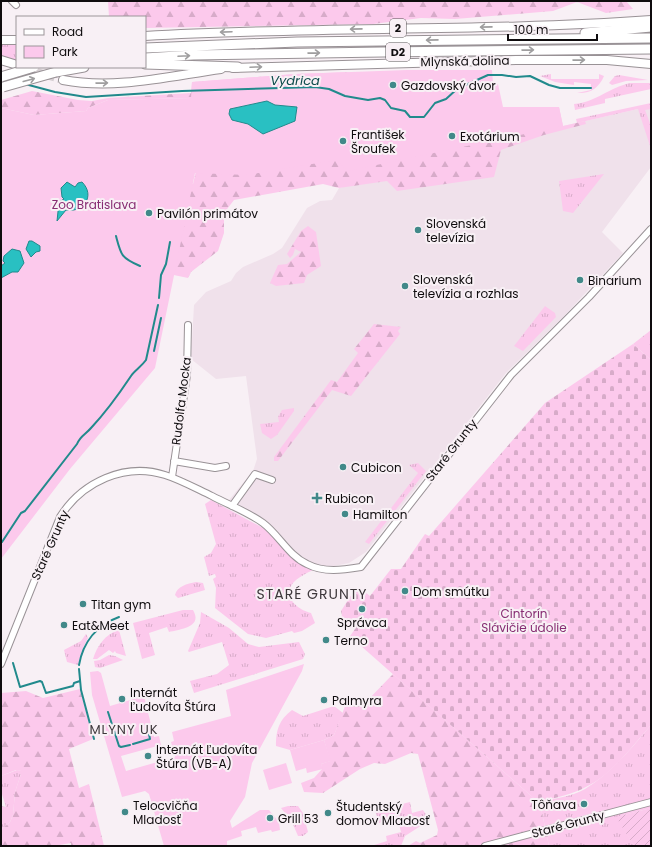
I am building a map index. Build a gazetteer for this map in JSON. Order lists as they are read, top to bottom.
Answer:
{
  "streets": {
    "highway": ["D2"],
    "main road": ["2", "Mlynská dolina"],
    "street": ["Rudolfa Mocka", "Staré Grunty"]
  },
  "crossings": [
    ["Rudolfa Mocka", "Staré Grunty"]
  ],
  "districts": ["STARÉ GRUNTY", "MLYNY UK"],
  "water": ["Vydrica"],
  "parks": ["Zoo Bratislava", "Cintorín Slávičie údolie"],
  "places": {
    "other": [
      "Gazdovský dvor",
      "Exotárium",
      "František Šroufek",
      "Pavilón primátov",
      "Slovenská televízia",
      "Binarium",
      "Slovenská televízia a rozhlas",
      "Cubicon",
      "Hamilton",
      "Dom smútku",
      "Titan gym",
      "Správca",
      "Eat&Meet",
      "Terno",
      "Internát Ľudovíta Štúra",
      "Palmyra",
      "Internát Ľudovíta Štúra (VB-A)",
      "Tôňava",
      "Telocvičňa Mladosť",
      "Študentský domov Mladosť",
      "Grill 53"
    ],
    "health": ["Rubicon"]
  },
  "legend": ["Road", "Park"],
  "scale_bar": "100 m"
}
